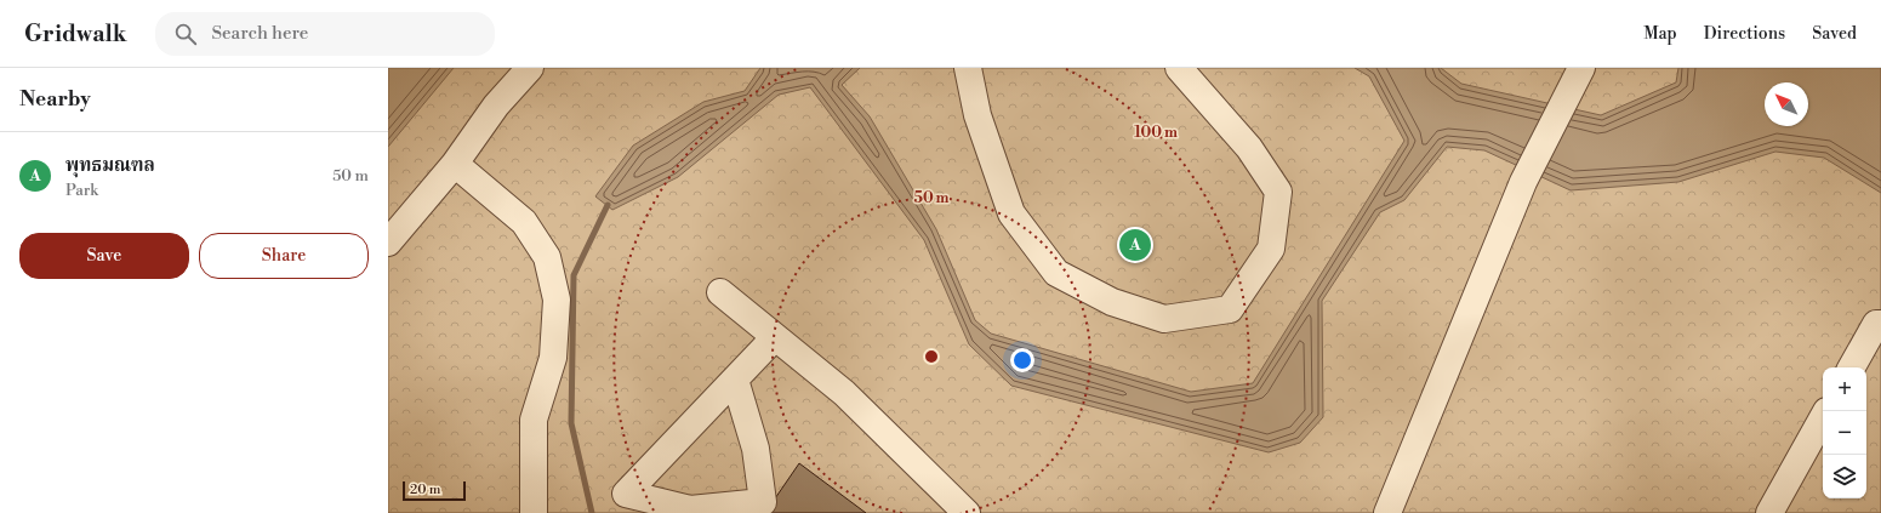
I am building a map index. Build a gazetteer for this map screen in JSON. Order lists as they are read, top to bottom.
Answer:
{
  "scale_bar": "20 m",
  "north": "top left",
  "page": {
    "header": "Gridwalk",
    "search": "Search here",
    "nav": ["Map", "Directions", "Saved"],
    "heading": "Nearby",
    "list": [
      {
        "mark": "A",
        "name": "พุทธมณฑล",
        "note": "Park",
        "value": "50 m"
      }
    ],
    "buttons": ["Save", "Share"],
    "pins": "A",
    "map_buttons": ["+", "−"],
    "scale": "20 m"
  },
  "rings": ["100 m", "50 m"]
}
